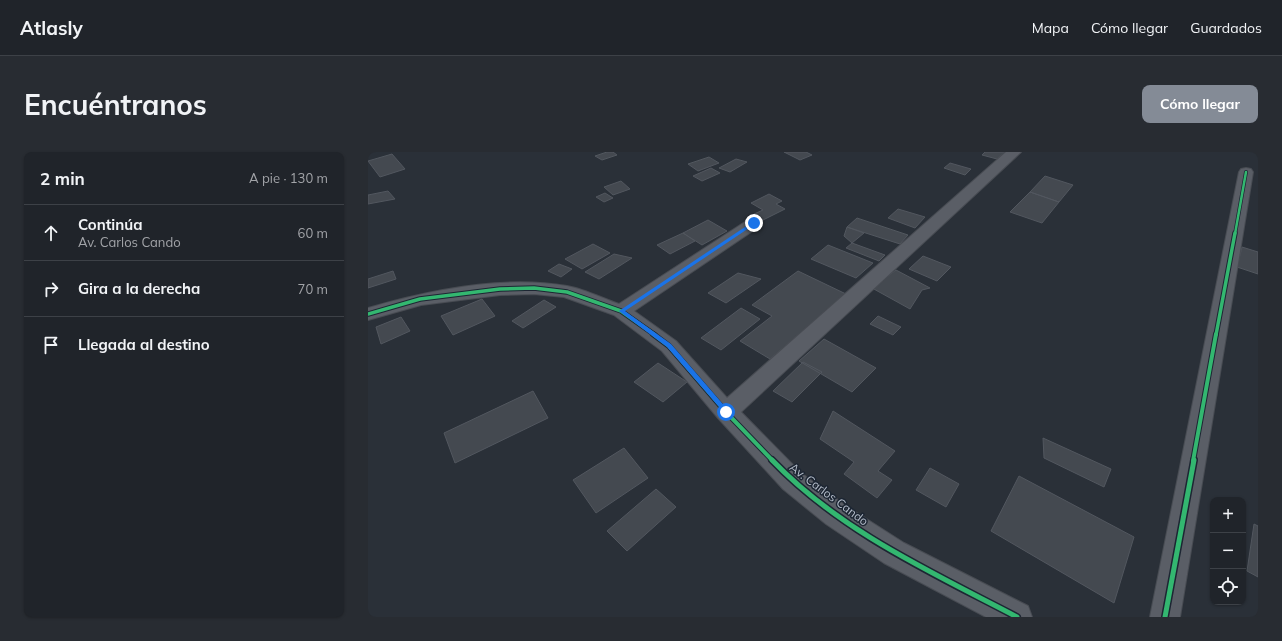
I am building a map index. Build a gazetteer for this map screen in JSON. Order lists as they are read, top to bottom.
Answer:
{
  "streets": {
    "street": ["Av. Carlos Cando"]
  },
  "page": {
    "header": "Atlasly",
    "nav": ["Mapa", "Cómo llegar", "Guardados"],
    "buttons": "Cómo llegar",
    "title": "Encuéntranos",
    "heading": ["2 min", "A pie · 130 m"],
    "list": [
      ["Continúa", "Av. Carlos Cando", "60 m"],
      ["Gira a la derecha", "70 m"],
      "Llegada al destino"
    ],
    "map_buttons": ["+", "−"]
  }
}
